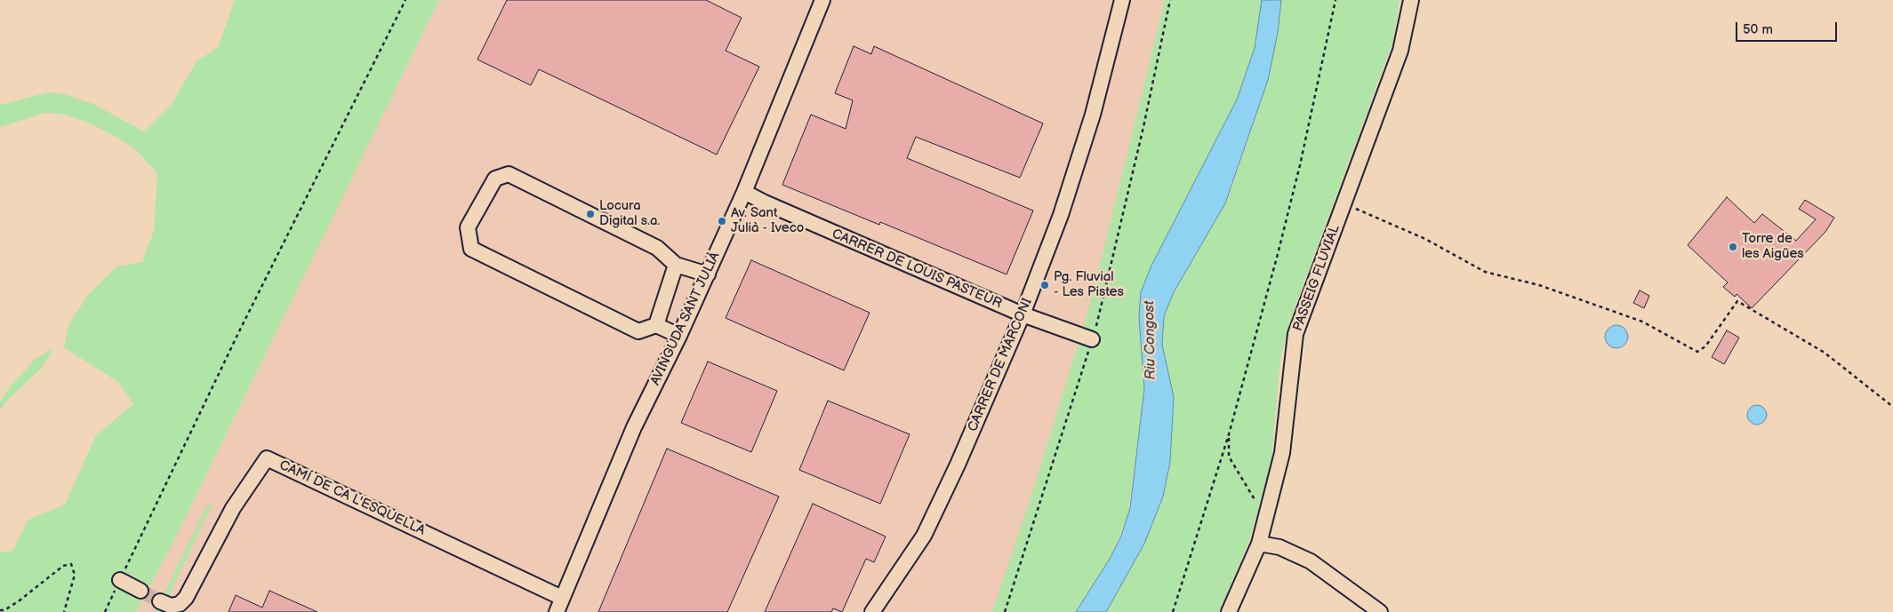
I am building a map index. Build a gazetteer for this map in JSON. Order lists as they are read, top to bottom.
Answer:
{
  "streets": {
    "street": [
      "CARRER DE LOUIS PASTEUR",
      "PASSEIG FLUVIAL",
      "AVINGUDA SANT JULIÀ",
      "CARRER DE MARCONI",
      "CAMÍ DE CA L'ESQUELLA"
    ]
  },
  "crossings": [
    ["CARRER DE LOUIS PASTEUR", "AVINGUDA SANT JULIÀ"],
    ["CARRER DE LOUIS PASTEUR", "CARRER DE MARCONI"],
    ["AVINGUDA SANT JULIÀ", "CAMÍ DE CA L'ESQUELLA"]
  ],
  "water": ["Riu Congost"],
  "places": [
    "Locura Digital s.a.",
    "Av. Sant Julià - Iveco",
    "Torre de les Aigües",
    "Pg. Fluvial - Les Pistes"
  ],
  "scale_bar": "50 m"
}
